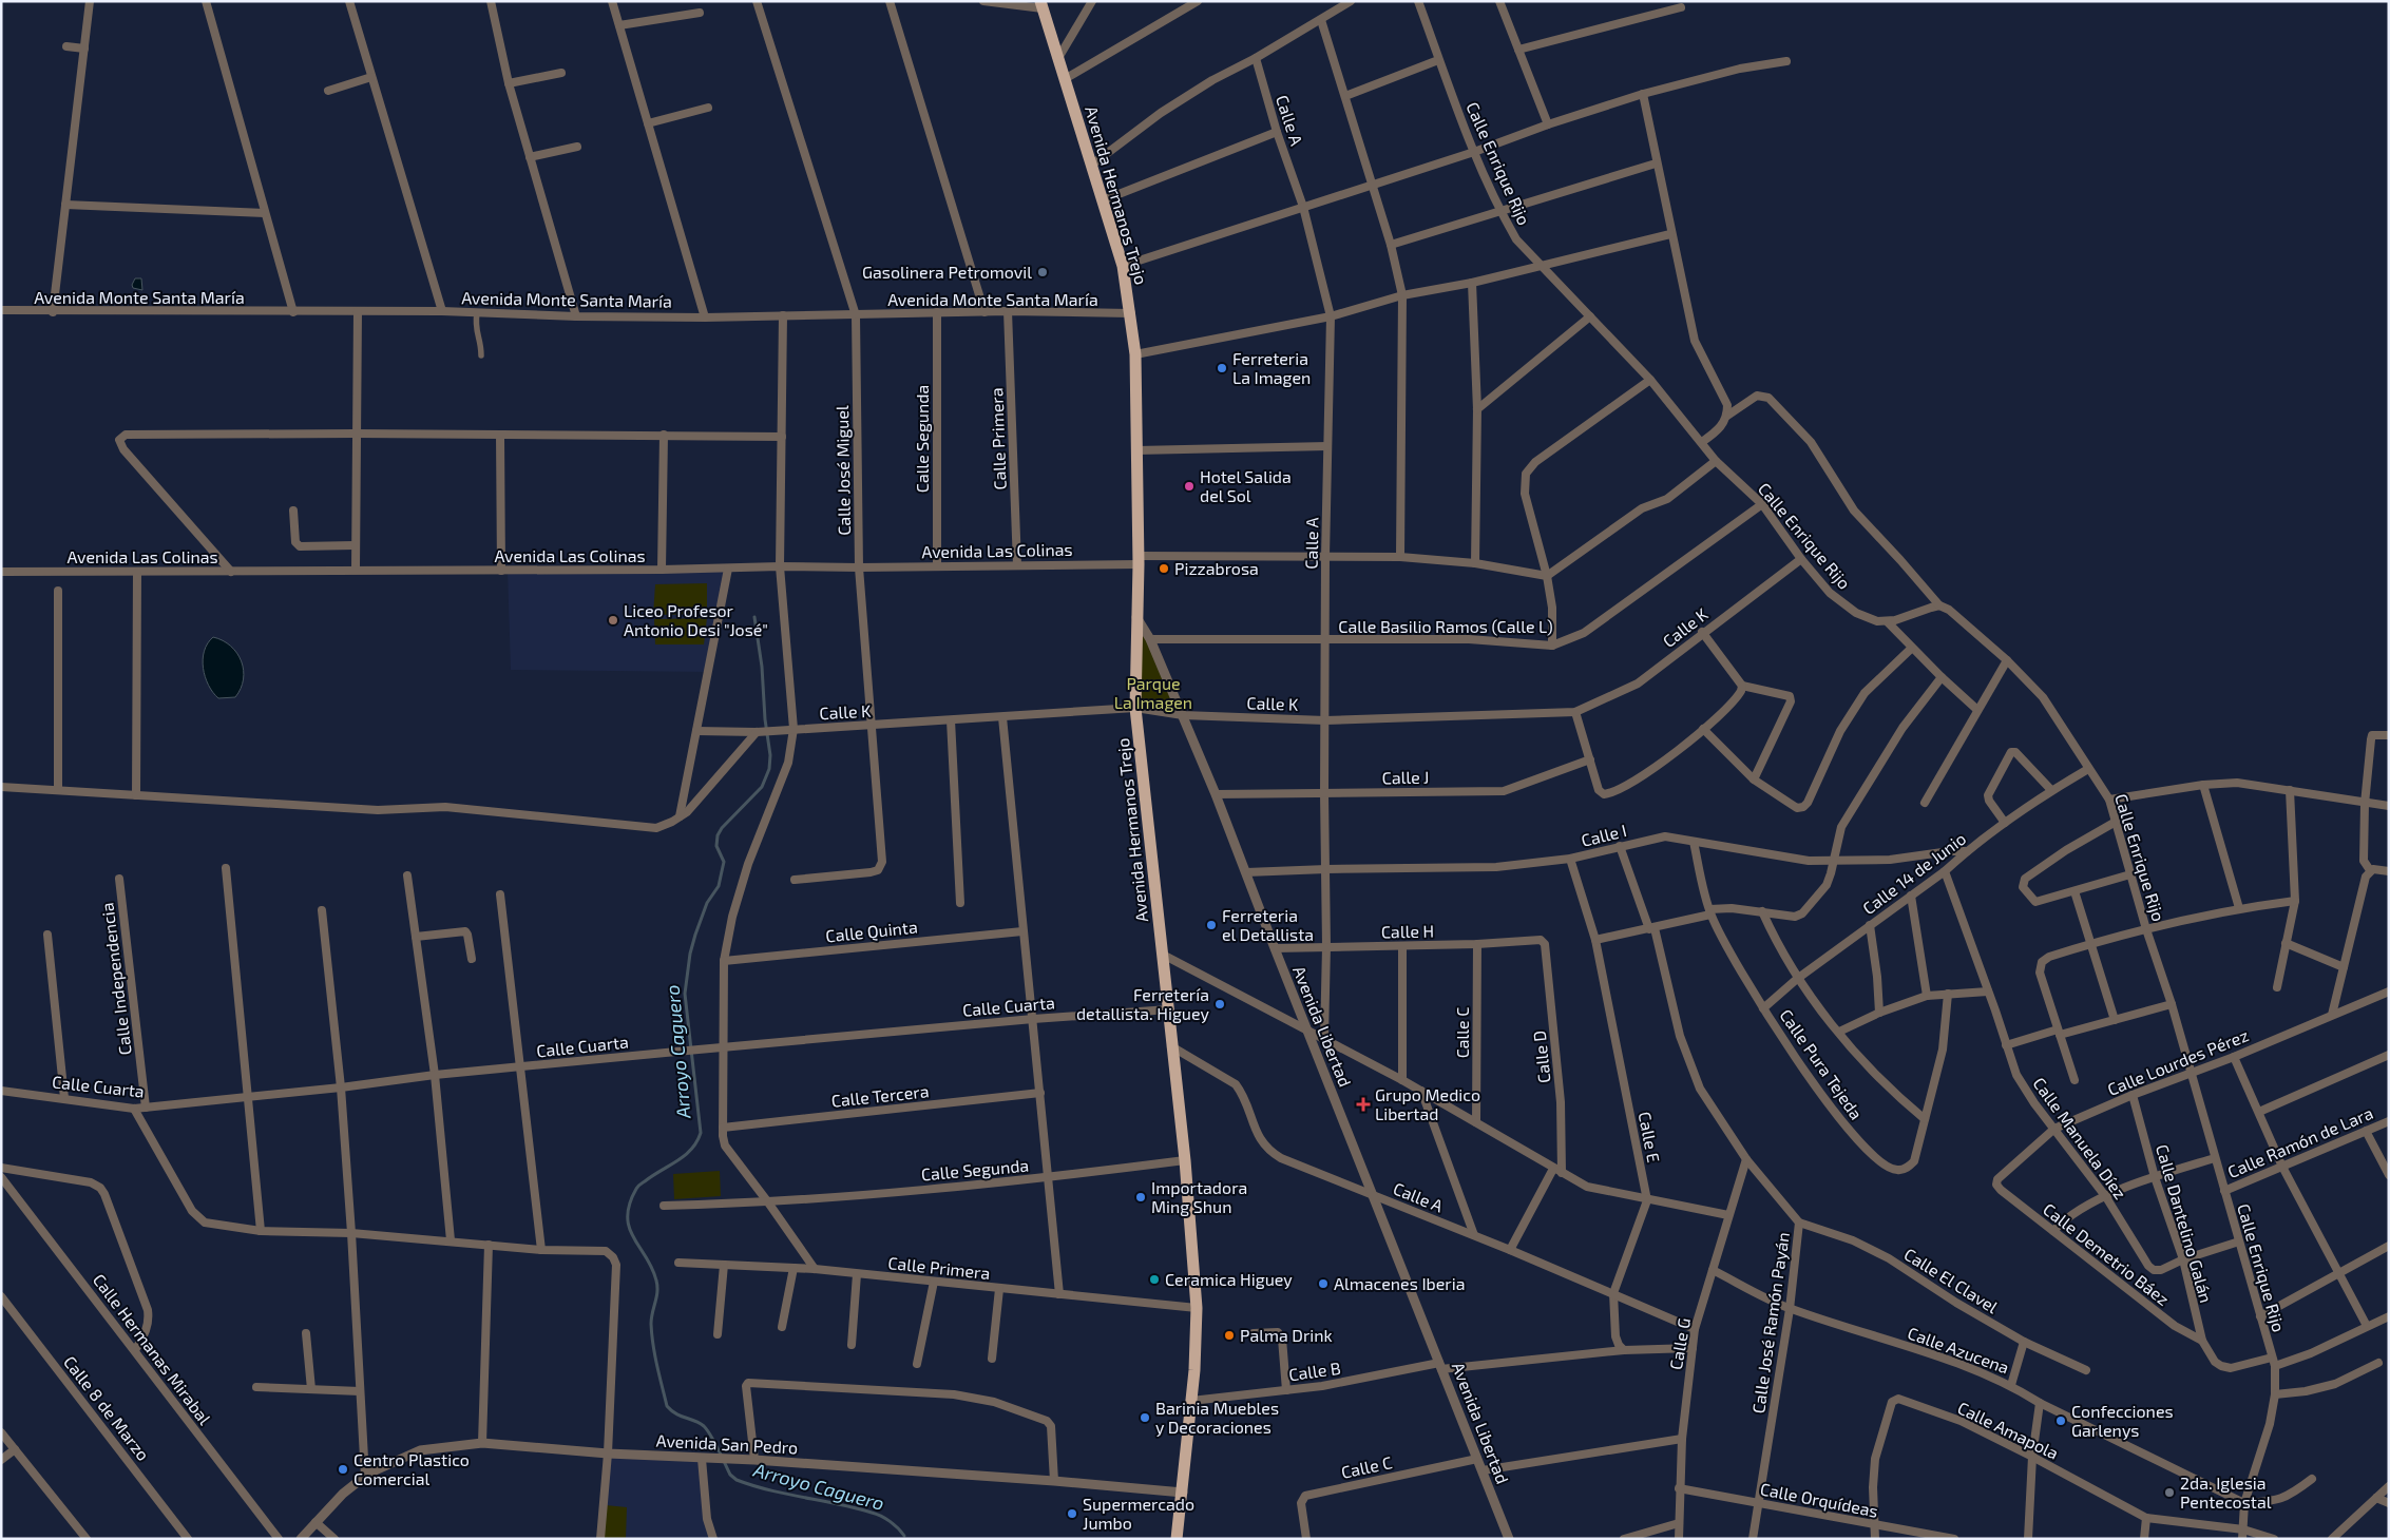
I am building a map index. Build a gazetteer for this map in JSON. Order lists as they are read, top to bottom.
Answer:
{
  "streets": {
    "main road": ["Avenida Hermanos Trejo"],
    "street": [
      "Calle A",
      "Calle Enrique Rijo",
      "Avenida Monte Santa María",
      "Calle Segunda",
      "Calle Primera",
      "Calle José Miguel",
      "Avenida Las Colinas",
      "Calle Basilio Ramos (Calle L)",
      "Calle K",
      "Calle J",
      "Calle I",
      "Calle 14 de Junio",
      "Calle Quinta",
      "Calle H",
      "Calle Independencia",
      "Calle Cuarta",
      "Avenida Libertad",
      "Calle C",
      "Calle D",
      "Calle Lourdes Pérez",
      "Calle Pura Tejeda",
      "Calle Tercera",
      "Calle E",
      "Calle Manuela Díez",
      "Calle Ramón de Lara",
      "Calle Dantelino Galán",
      "Calle Demetrio Báez",
      "Calle El Clavel",
      "Calle José Ramón Payán",
      "Calle G",
      "Calle Hermanas Mirabal",
      "Calle Azucena",
      "Calle B",
      "Calle 8 de Marzo",
      "Calle Amapola",
      "Avenida San Pedro",
      "Calle Orquídeas"
    ]
  },
  "crossings": [
    ["Calle A", "Avenida Hermanos Trejo"],
    ["Calle A", "Avenida Las Colinas"],
    ["Calle A", "Calle Basilio Ramos (Calle L)"],
    ["Calle A", "Calle K"],
    ["Calle A", "Calle J"],
    ["Calle A", "Calle I"],
    ["Calle A", "Calle H"],
    ["Calle A", "Avenida Libertad"],
    ["Calle A", "Calle G"],
    ["Calle Enrique Rijo", "Calle Basilio Ramos (Calle L)"],
    ["Calle Enrique Rijo", "Calle K"],
    ["Calle Enrique Rijo", "Calle 14 de Junio"],
    ["Calle Enrique Rijo", "Calle Lourdes Pérez"],
    ["Calle Enrique Rijo", "Calle Manuela Díez"],
    ["Calle Enrique Rijo", "Calle Ramón de Lara"],
    ["Calle Enrique Rijo", "Calle Dantelino Galán"],
    ["Calle Enrique Rijo", "Calle Azucena"],
    ["Calle Enrique Rijo", "Calle Amapola"],
    ["Avenida Hermanos Trejo", "Avenida Monte Santa María"],
    ["Avenida Hermanos Trejo", "Calle Segunda"],
    ["Avenida Hermanos Trejo", "Calle Primera"],
    ["Avenida Hermanos Trejo", "Avenida Las Colinas"],
    ["Avenida Hermanos Trejo", "Calle K"],
    ["Avenida Hermanos Trejo", "Calle Cuarta"],
    ["Avenida Hermanos Trejo", "Avenida Libertad"],
    ["Avenida Hermanos Trejo", "Calle B"],
    ["Avenida Hermanos Trejo", "Avenida San Pedro"],
    ["Avenida Monte Santa María", "Calle Segunda"],
    ["Avenida Monte Santa María", "Calle Primera"],
    ["Avenida Monte Santa María", "Calle José Miguel"],
    ["Calle Segunda", "Avenida Las Colinas"],
    ["Calle Primera", "Avenida Las Colinas"],
    ["Calle José Miguel", "Avenida Las Colinas"],
    ["Calle José Miguel", "Calle K"],
    ["Calle Basilio Ramos (Calle L)", "Avenida Libertad"],
    ["Calle K", "Avenida Libertad"],
    ["Calle J", "Avenida Libertad"],
    ["Calle I", "Calle 14 de Junio"],
    ["Calle I", "Avenida Libertad"],
    ["Calle I", "Calle Pura Tejeda"],
    ["Calle I", "Calle E"],
    ["Calle I", "Calle José Ramón Payán"],
    ["Calle 14 de Junio", "Calle Pura Tejeda"],
    ["Calle 14 de Junio", "Calle Manuela Díez"],
    ["Calle H", "Avenida Libertad"],
    ["Calle H", "Calle C"],
    ["Calle H", "Calle D"],
    ["Calle Independencia", "Calle Cuarta"],
    ["Avenida Libertad", "Calle C"],
    ["Avenida Libertad", "Calle B"],
    ["Calle Lourdes Pérez", "Calle Manuela Díez"],
    ["Calle Lourdes Pérez", "Calle Dantelino Galán"],
    ["Calle Lourdes Pérez", "Calle Demetrio Báez"],
    ["Calle Manuela Díez", "Calle Dantelino Galán"],
    ["Calle Dantelino Galán", "Calle Demetrio Báez"],
    ["Calle El Clavel", "Calle José Ramón Payán"],
    ["Calle José Ramón Payán", "Calle G"],
    ["Calle José Ramón Payán", "Calle Azucena"],
    ["Calle José Ramón Payán", "Calle Orquídeas"],
    ["Calle G", "Calle Azucena"],
    ["Calle G", "Calle Orquídeas"],
    ["Calle Amapola", "Calle Orquídeas"]
  ],
  "water": ["Arroyo Caguero"],
  "parks": ["Parque La Imagen"],
  "places": {
    "other": [
      "Gasolinera Petromovil",
      "Ferreteria La Imagen",
      "Hotel Salida del Sol",
      "Pizzabrosa",
      "Liceo Profesor Antonio Desi \"José\"",
      "Ferreteria el Detallista",
      "Ferretería detallista. Higuey",
      "Importadora Ming Shun",
      "Ceramica Higuey",
      "Almacenes Iberia",
      "Palma Drink",
      "Barinia Muebles y Decoraciones",
      "Confecciones Garlenys",
      "Centro Plastico Comercial",
      "2da. Iglesia Pentecostal",
      "Supermercado Jumbo"
    ],
    "health": ["Grupo Medico Libertad"]
  }
}
